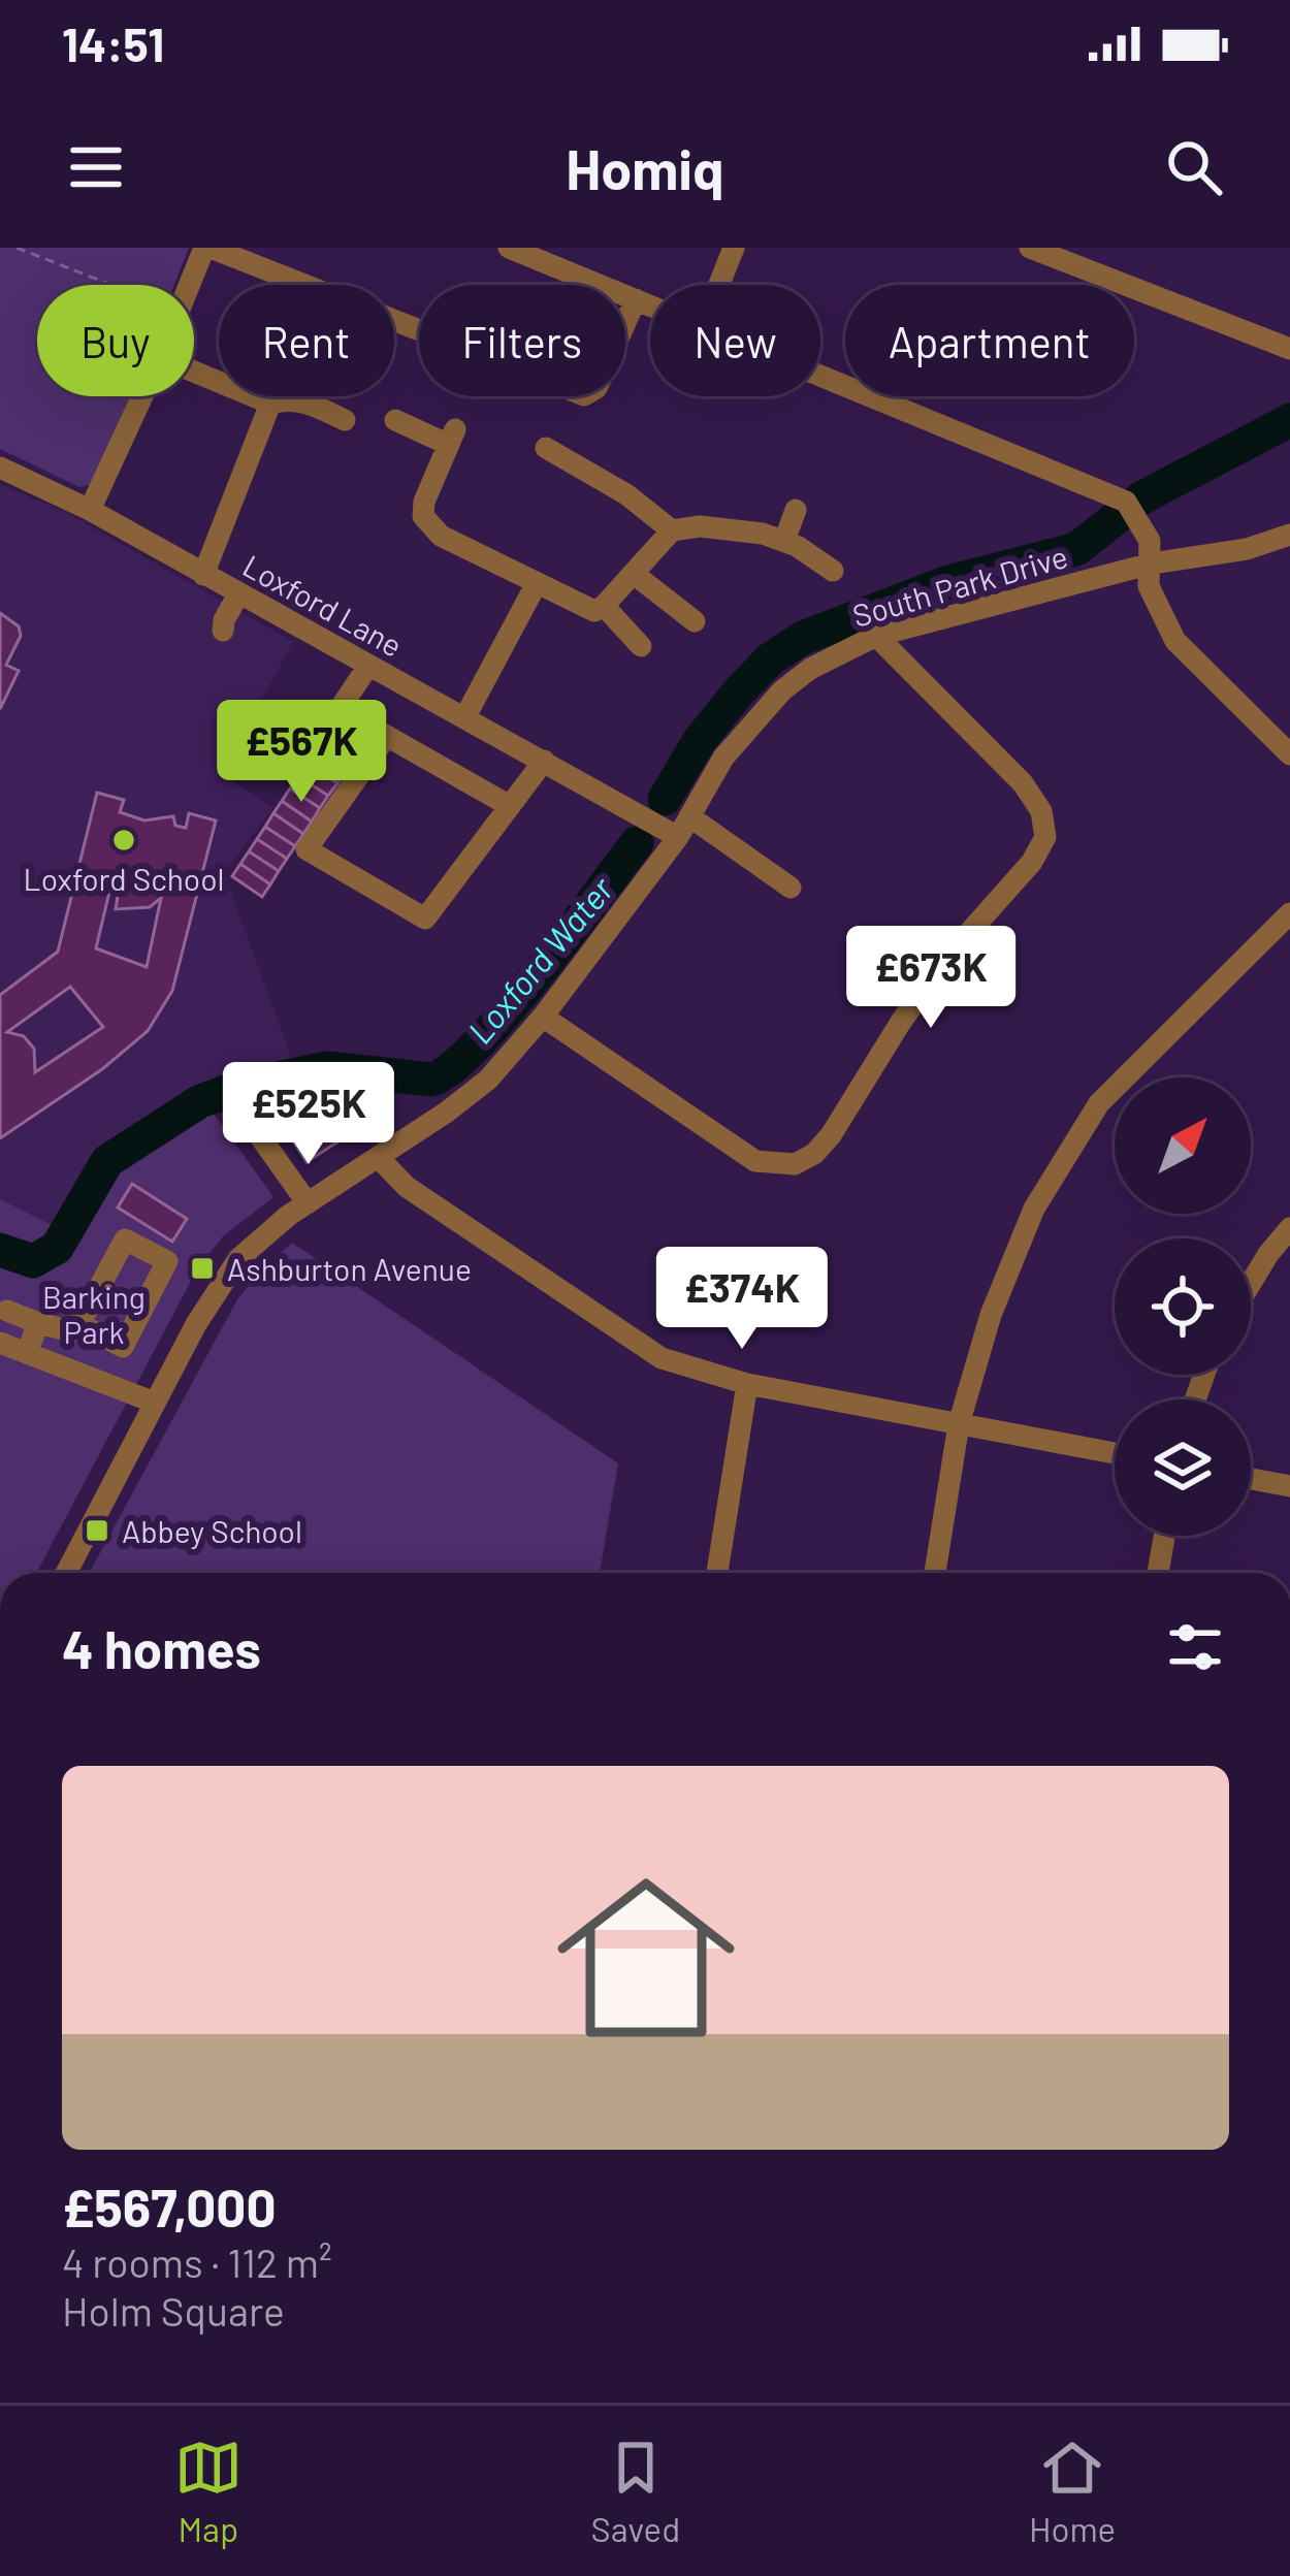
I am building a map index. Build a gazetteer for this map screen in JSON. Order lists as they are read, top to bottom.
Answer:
{
  "streets": {
    "street": ["South Park Drive", "Loxford Lane"]
  },
  "crossings": [
    ["South Park Drive", "Loxford Lane"]
  ],
  "water": ["Loxford Water"],
  "parks": ["Barking Park"],
  "places": {
    "other": ["Loxford School"],
    "transit": ["Ashburton Avenue", "Abbey School"]
  },
  "north": "top right",
  "page": {
    "status": "14:51",
    "header": "Homiq",
    "chip": [
      "Buy",
      "Rent",
      "Filters",
      "New",
      "Apartment"
    ],
    "price": [
      "£567K",
      "£673K",
      "£525K",
      "£374K"
    ],
    "heading": "4 homes",
    "list": [
      {
        "name": "£567,000",
        "note": "4 rooms · 112 m² · Holm Square"
      }
    ],
    "tabs": ["Map", "Saved", "Home"]
  }
}
